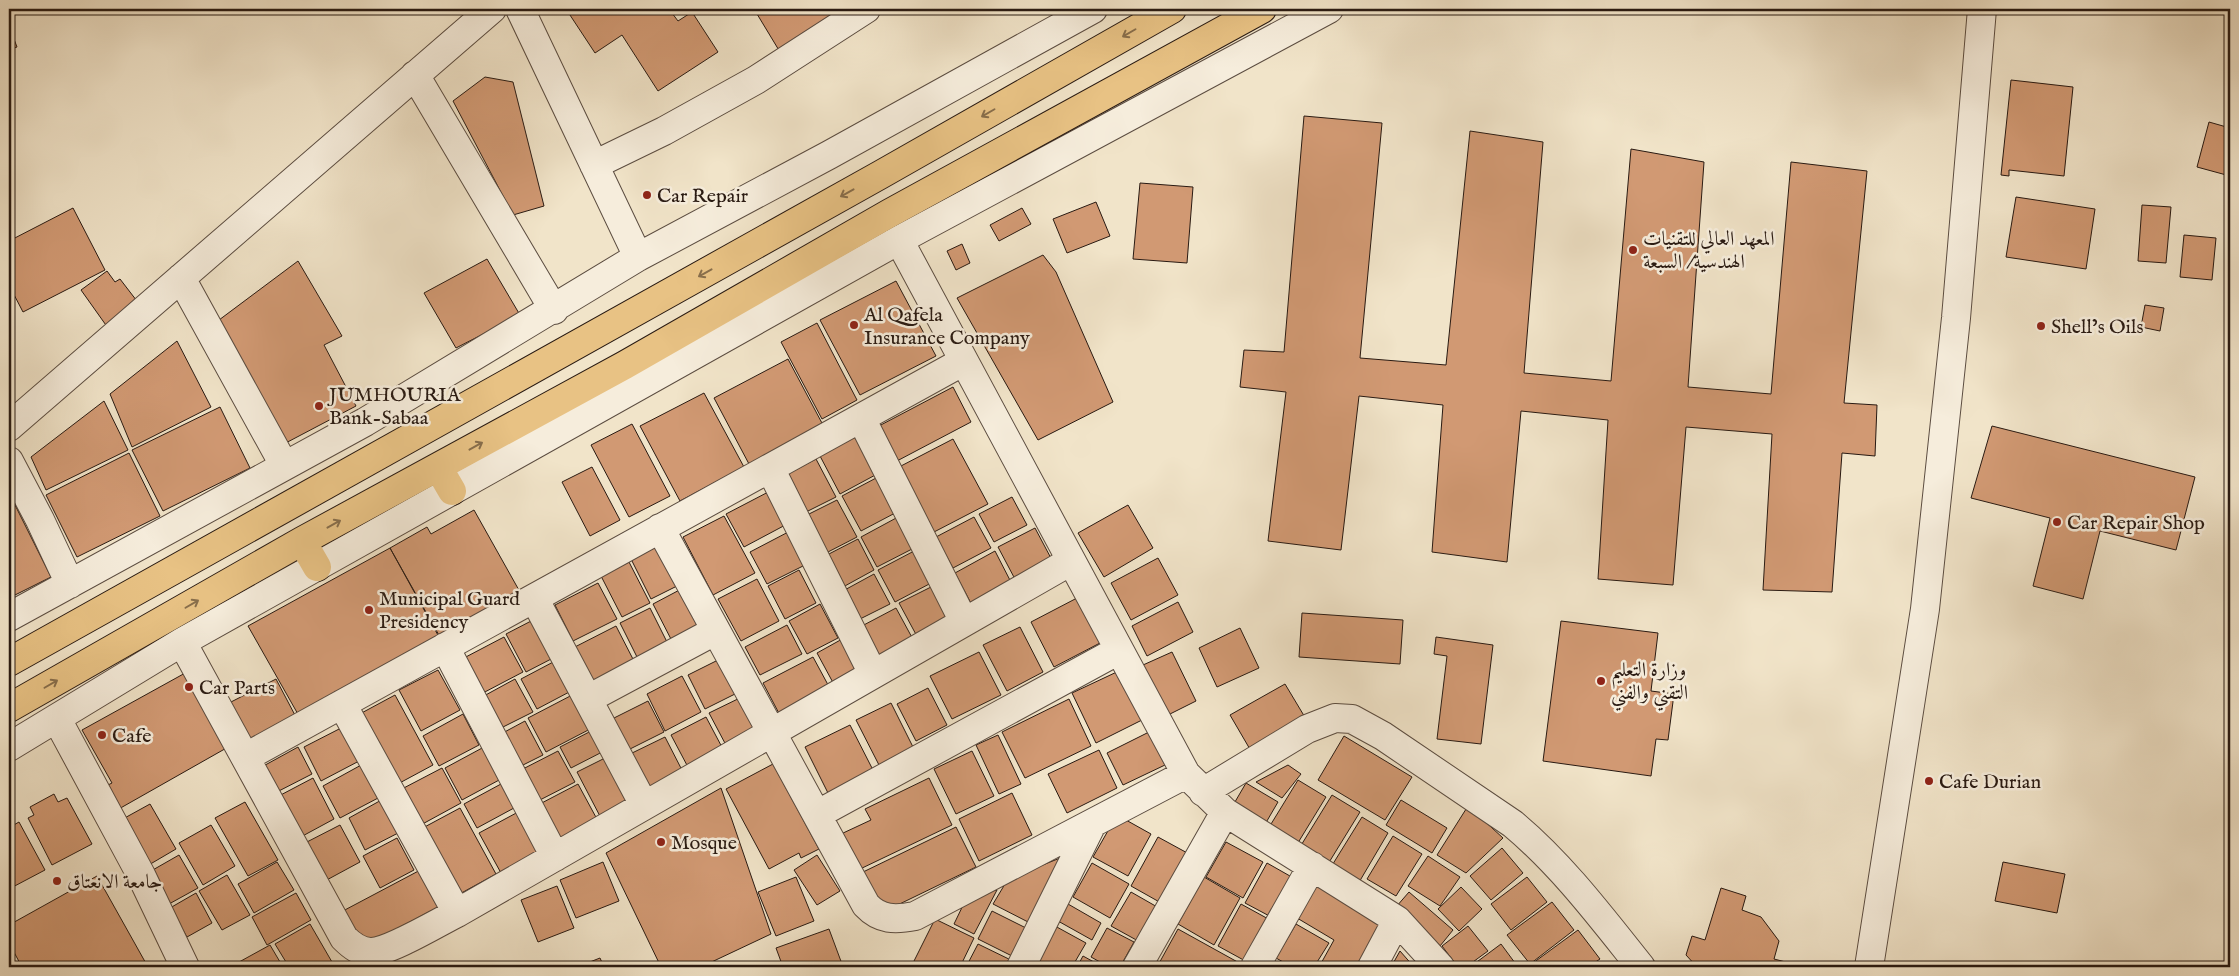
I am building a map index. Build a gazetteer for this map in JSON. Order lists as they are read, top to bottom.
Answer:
{
  "places": [
    "Car Repair",
    "المعهد العالي للتقنيات الهندسية/ السبعة",
    "Al Qafela Insurance Company",
    "Shell’s Oils",
    "JUMHOURIA Bank-Sabaa",
    "Car Repair Shop",
    "Municipal Guard Presidency",
    "وزارة التعليم التقني والفني",
    "Car Parts",
    "Cafe",
    "Cafe Durian",
    "Mosque",
    "جامعة الانعتاق"
  ]
}
